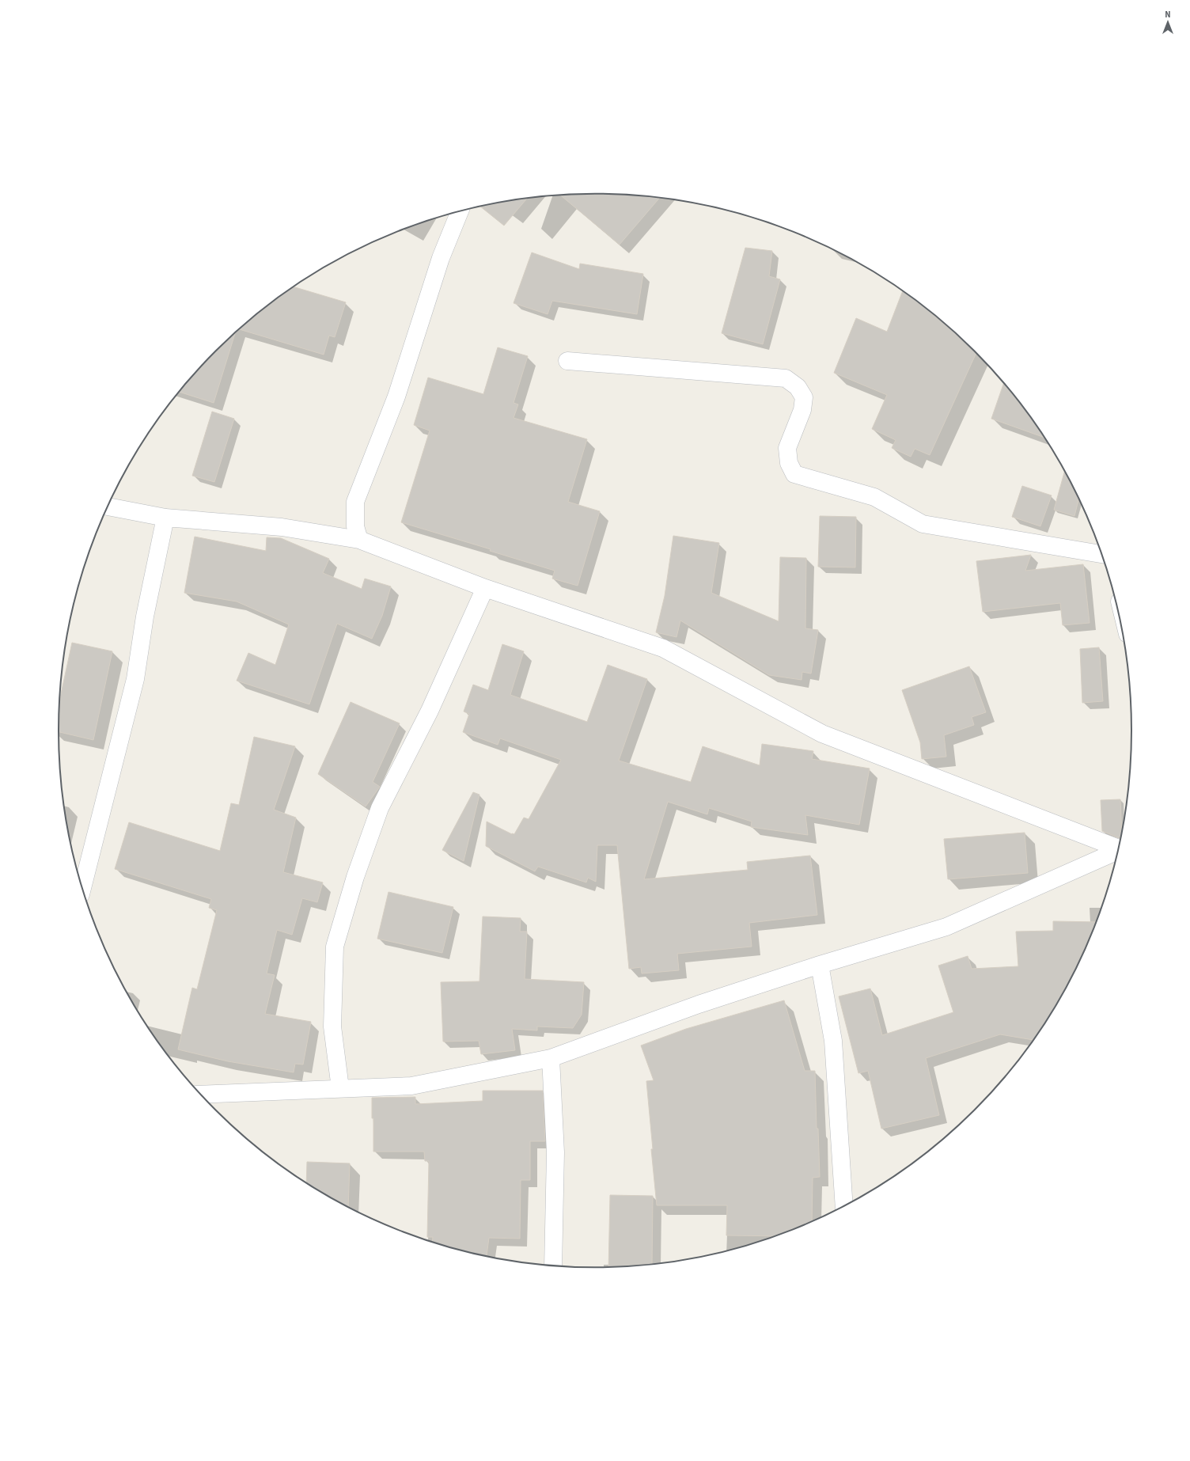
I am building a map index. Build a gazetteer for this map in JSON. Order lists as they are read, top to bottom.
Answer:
{
  "north": "top"
}
